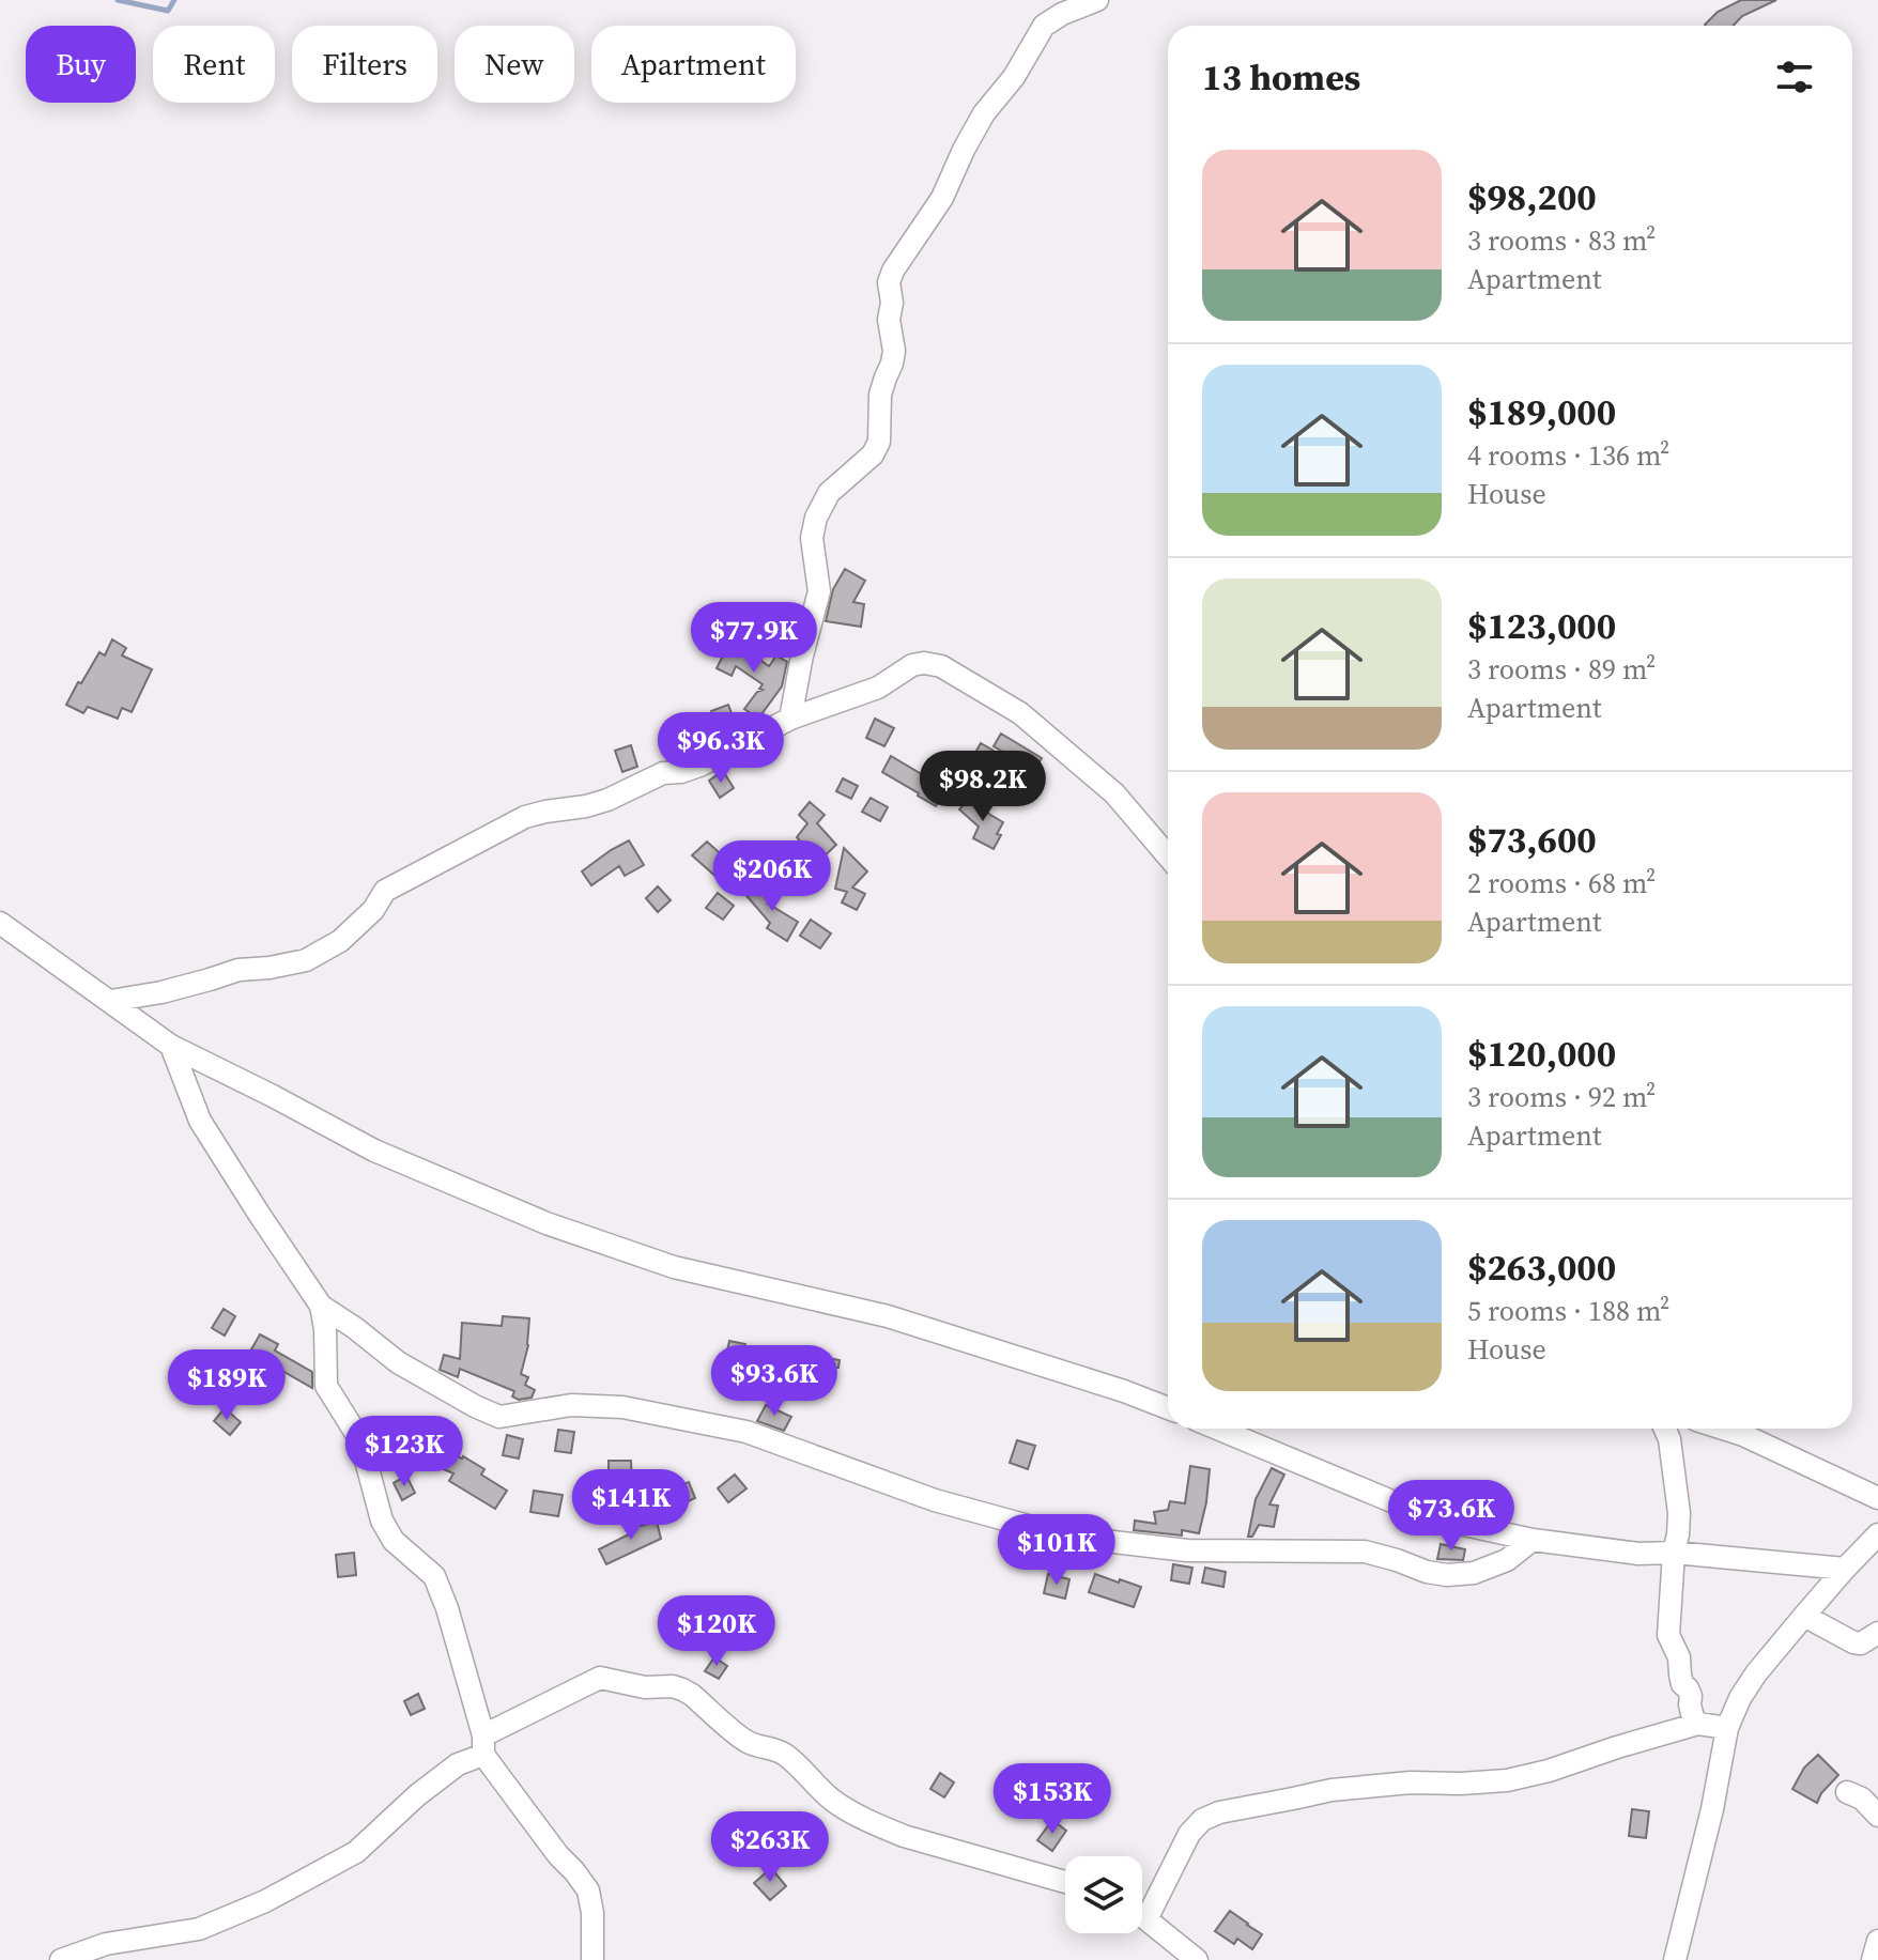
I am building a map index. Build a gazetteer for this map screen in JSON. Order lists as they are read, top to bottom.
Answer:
{
  "page": {
    "chip": [
      "Buy",
      "Rent",
      "Filters",
      "New",
      "Apartment"
    ],
    "heading": "13 homes",
    "list": [
      {
        "name": "$98,200",
        "note": "3 rooms · 83 m² · Apartment"
      },
      {
        "name": "$189,000",
        "note": "4 rooms · 136 m² · House"
      },
      {
        "name": "$123,000",
        "note": "3 rooms · 89 m² · Apartment"
      },
      {
        "name": "$73,600",
        "note": "2 rooms · 68 m² · Apartment"
      },
      {
        "name": "$120,000",
        "note": "3 rooms · 92 m² · Apartment"
      },
      {
        "name": "$263,000",
        "note": "5 rooms · 188 m² · House"
      }
    ],
    "price": [
      "$77.9K",
      "$96.3K",
      "$98.2K",
      "$206K",
      "$93.6K",
      "$189K",
      "$123K",
      "$141K",
      "$73.6K",
      "$101K",
      "$120K",
      "$153K",
      "$263K"
    ]
  }
}
